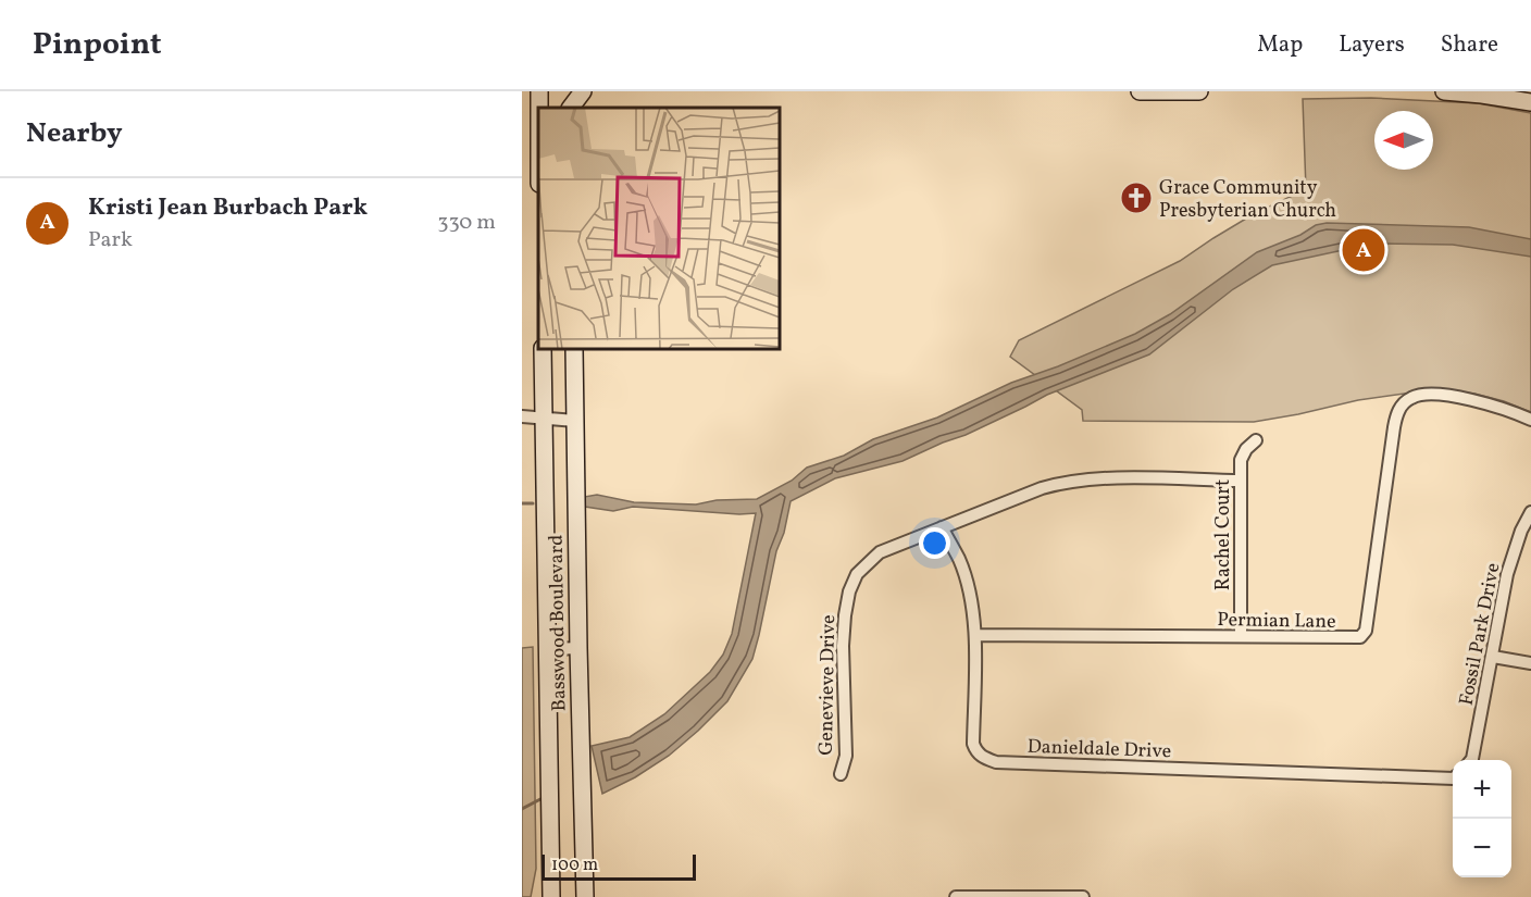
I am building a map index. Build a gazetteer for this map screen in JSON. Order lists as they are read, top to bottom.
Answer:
{
  "streets": {
    "main road": ["Basswood Boulevard"],
    "street": [
      "Rachel Court",
      "Permian Lane",
      "Fossil Park Drive",
      "Genevieve Drive",
      "Danieldale Drive"
    ]
  },
  "crossings": [
    ["Rachel Court", "Permian Lane"],
    ["Rachel Court", "Genevieve Drive"],
    ["Permian Lane", "Danieldale Drive"],
    ["Genevieve Drive", "Danieldale Drive"]
  ],
  "places": {
    "church": ["Grace Community Presbyterian Church"]
  },
  "scale_bar": "100 m",
  "north": "left",
  "page": {
    "header": "Pinpoint",
    "nav": ["Map", "Layers", "Share"],
    "heading": "Nearby",
    "list": [
      {
        "mark": "A",
        "name": "Kristi Jean Burbach Park",
        "note": "Park",
        "value": "330 m"
      }
    ],
    "pins": "A",
    "map_buttons": ["+", "−"],
    "scale": "100 m"
  }
}
